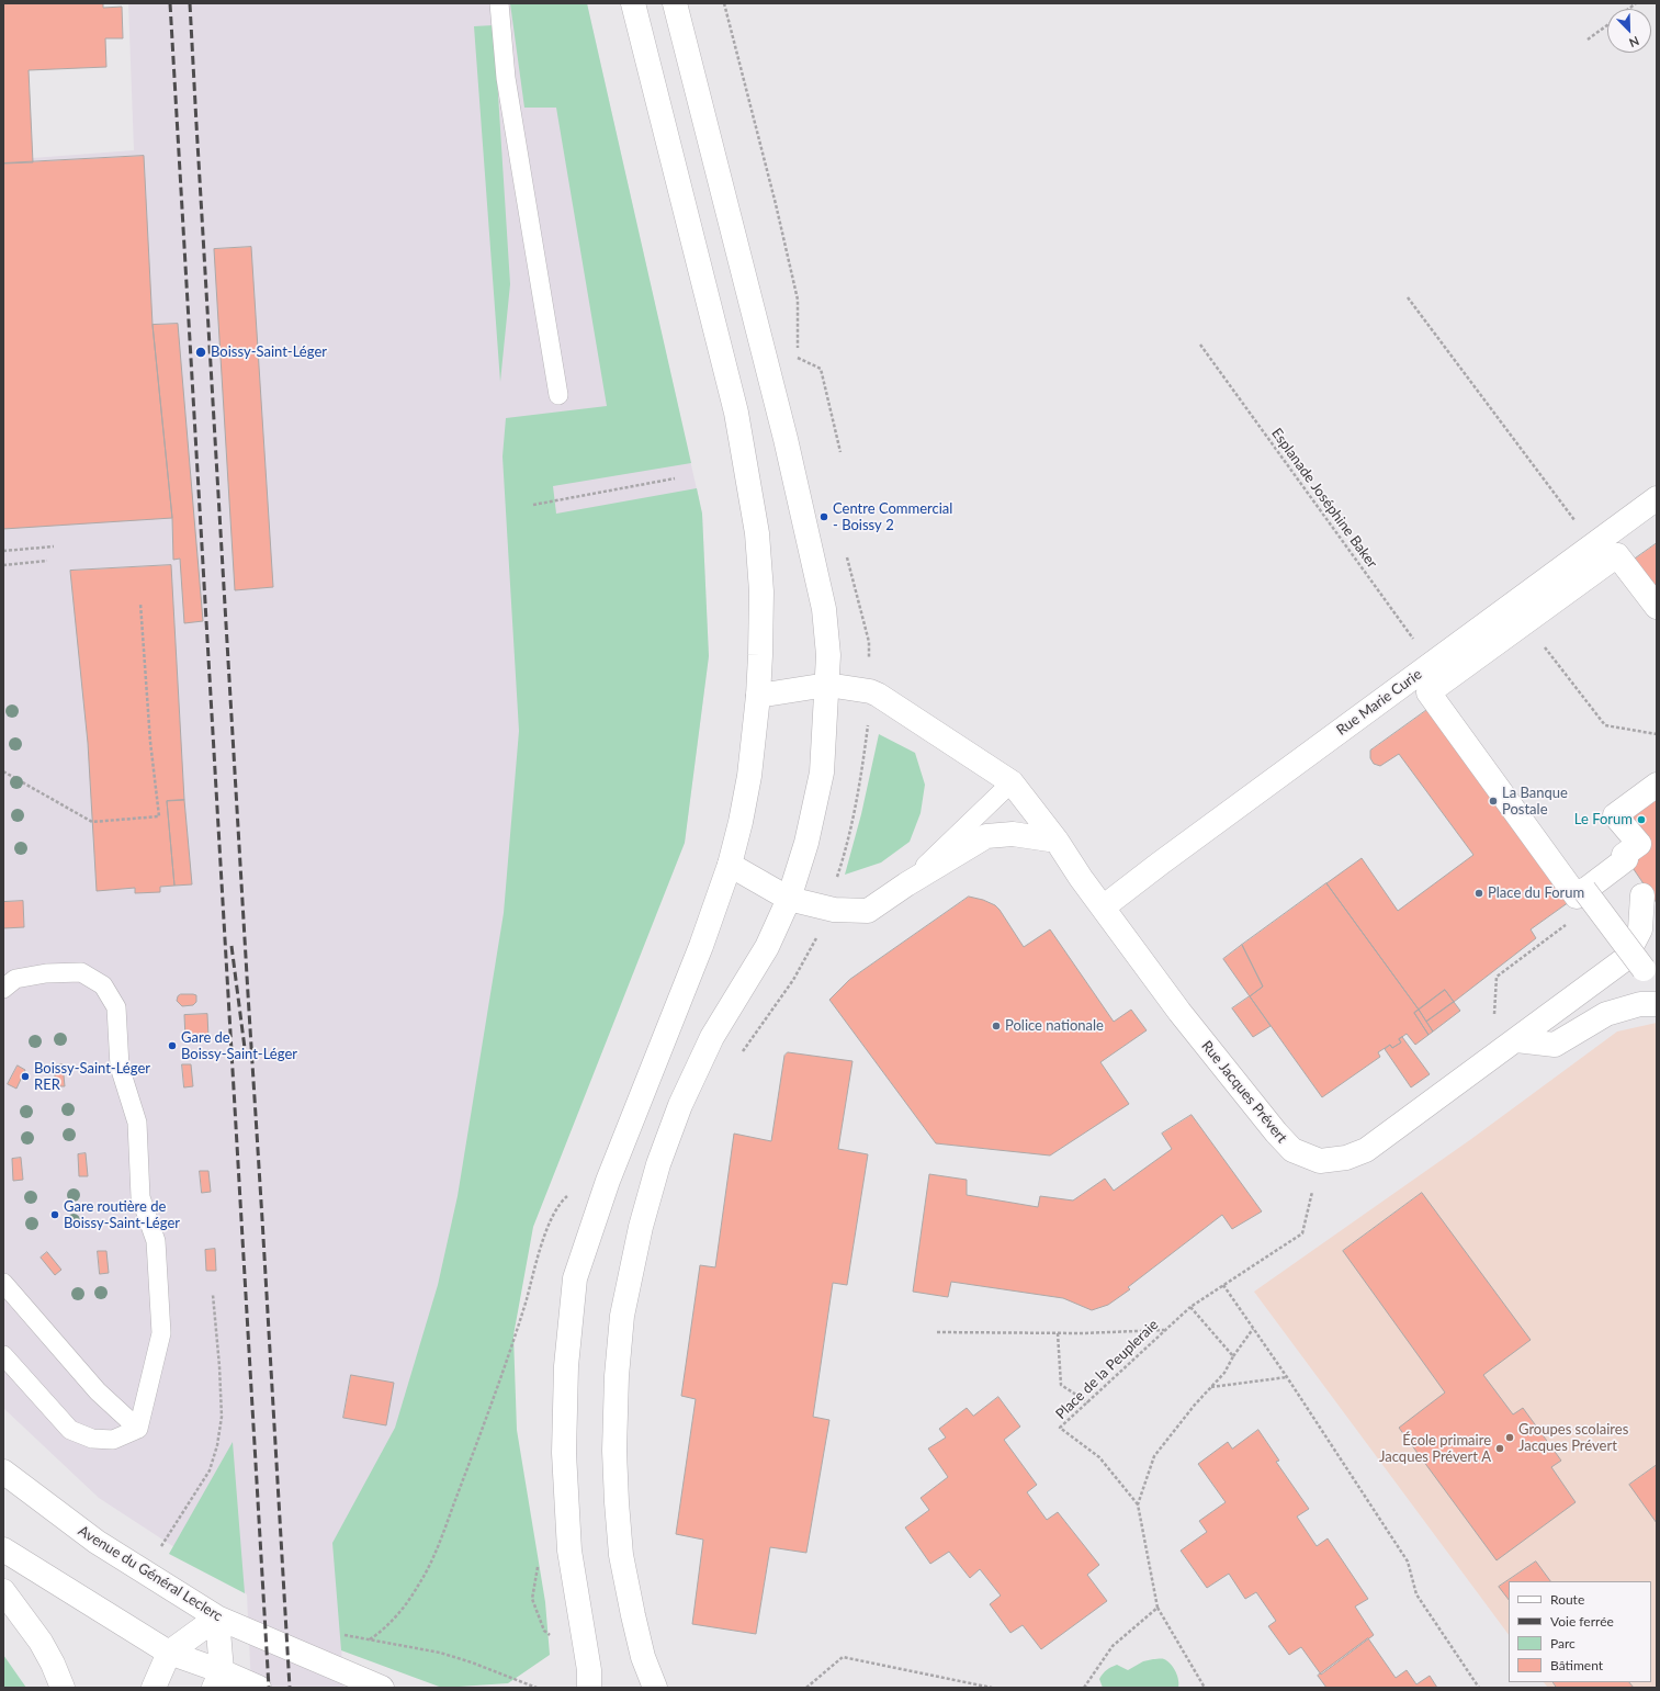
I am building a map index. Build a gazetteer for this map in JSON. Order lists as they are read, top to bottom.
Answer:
{
  "streets": {
    "street": ["Rue Marie Curie", "Rue Jacques Prévert", "Avenue du Général Leclerc"],
    "path": ["Esplanade Joséphine Baker", "Place de la Peupleraie"]
  },
  "crossings": [
    ["Esplanade Joséphine Baker", "Rue Marie Curie"],
    ["Rue Marie Curie", "Rue Jacques Prévert"],
    ["Rue Jacques Prévert", "Place de la Peupleraie"]
  ],
  "places": [
    "Boissy-Saint-Léger",
    "Centre Commercial - Boissy 2",
    "La Banque Postale",
    "Le Forum",
    "Place du Forum",
    "Police nationale",
    "Gare de Boissy-Saint-Léger",
    "Boissy-Saint-Léger RER",
    "Gare routière de Boissy-Saint-Léger",
    "Groupes scolaires Jacques Prévert",
    "École primaire Jacques Prévert A"
  ],
  "legend": [
    "Route",
    "Voie ferrée",
    "Parc",
    "Bâtiment"
  ],
  "north": "bottom right"
}
